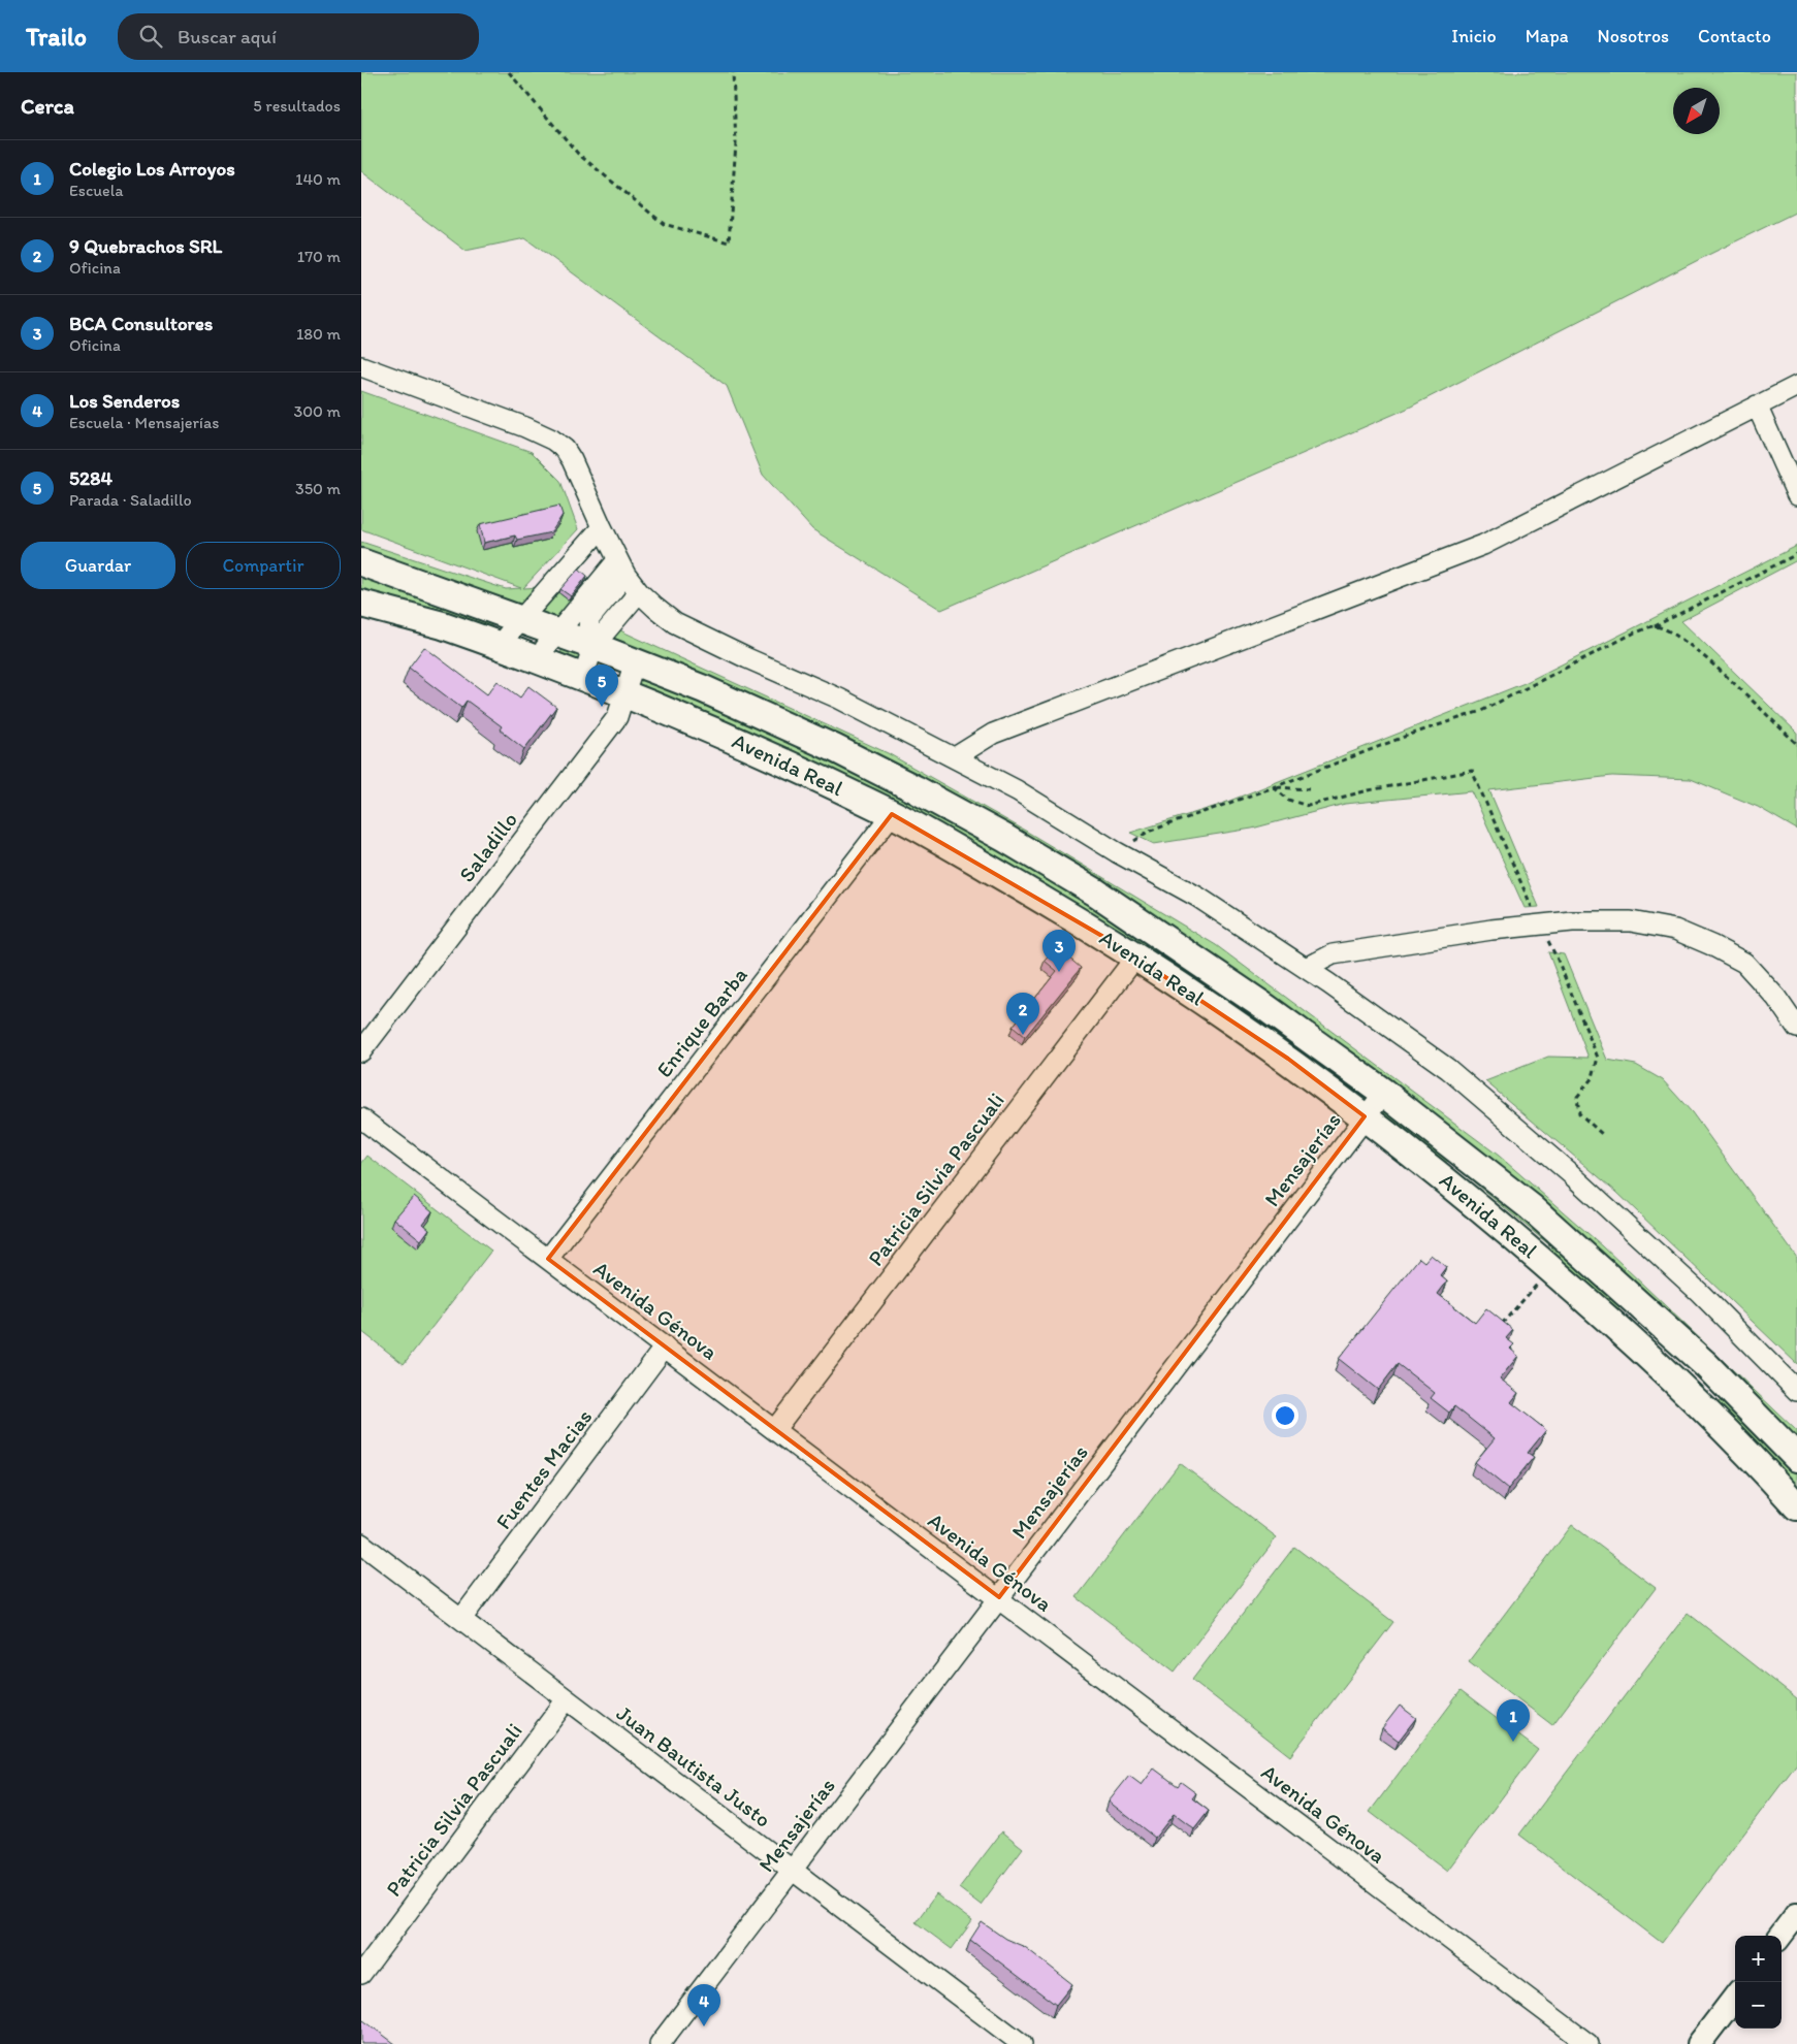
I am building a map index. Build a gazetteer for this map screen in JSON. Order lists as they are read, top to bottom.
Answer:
{
  "streets": {
    "main road": ["Avenida Real"],
    "street": [
      "Saladillo",
      "Enrique Barba",
      "Mensajerías",
      "Patricia Silvia Pascuali",
      "Avenida Génova",
      "Fuentes Macias",
      "Juan Bautista Justo"
    ]
  },
  "crossings": [
    ["Avenida Real", "Saladillo"],
    ["Avenida Real", "Enrique Barba"],
    ["Avenida Real", "Mensajerías"],
    ["Avenida Real", "Patricia Silvia Pascuali"],
    ["Enrique Barba", "Avenida Génova"],
    ["Mensajerías", "Avenida Génova"],
    ["Mensajerías", "Juan Bautista Justo"],
    ["Patricia Silvia Pascuali", "Avenida Génova"],
    ["Patricia Silvia Pascuali", "Juan Bautista Justo"],
    ["Avenida Génova", "Fuentes Macias"],
    ["Fuentes Macias", "Juan Bautista Justo"]
  ],
  "north": "bottom left",
  "page": {
    "header": "Trailo",
    "search": "Buscar aquí",
    "nav": [
      "Inicio",
      "Mapa",
      "Nosotros",
      "Contacto"
    ],
    "heading": ["Cerca", "5 resultados"],
    "list": [
      {
        "mark": "1",
        "name": "Colegio Los Arroyos",
        "note": "Escuela",
        "value": "140 m"
      },
      {
        "mark": "2",
        "name": "9 Quebrachos SRL",
        "note": "Oficina",
        "value": "170 m"
      },
      {
        "mark": "3",
        "name": "BCA Consultores",
        "note": "Oficina",
        "value": "180 m"
      },
      {
        "mark": "4",
        "name": "Los Senderos",
        "note": "Escuela · Mensajerías",
        "value": "300 m"
      },
      {
        "mark": "5",
        "name": "5284",
        "note": "Parada · Saladillo",
        "value": "350 m"
      }
    ],
    "buttons": ["Guardar", "Compartir"],
    "pins": [
      "5",
      "3",
      "2",
      "1",
      "4"
    ],
    "map_buttons": ["+", "−"]
  }
}
